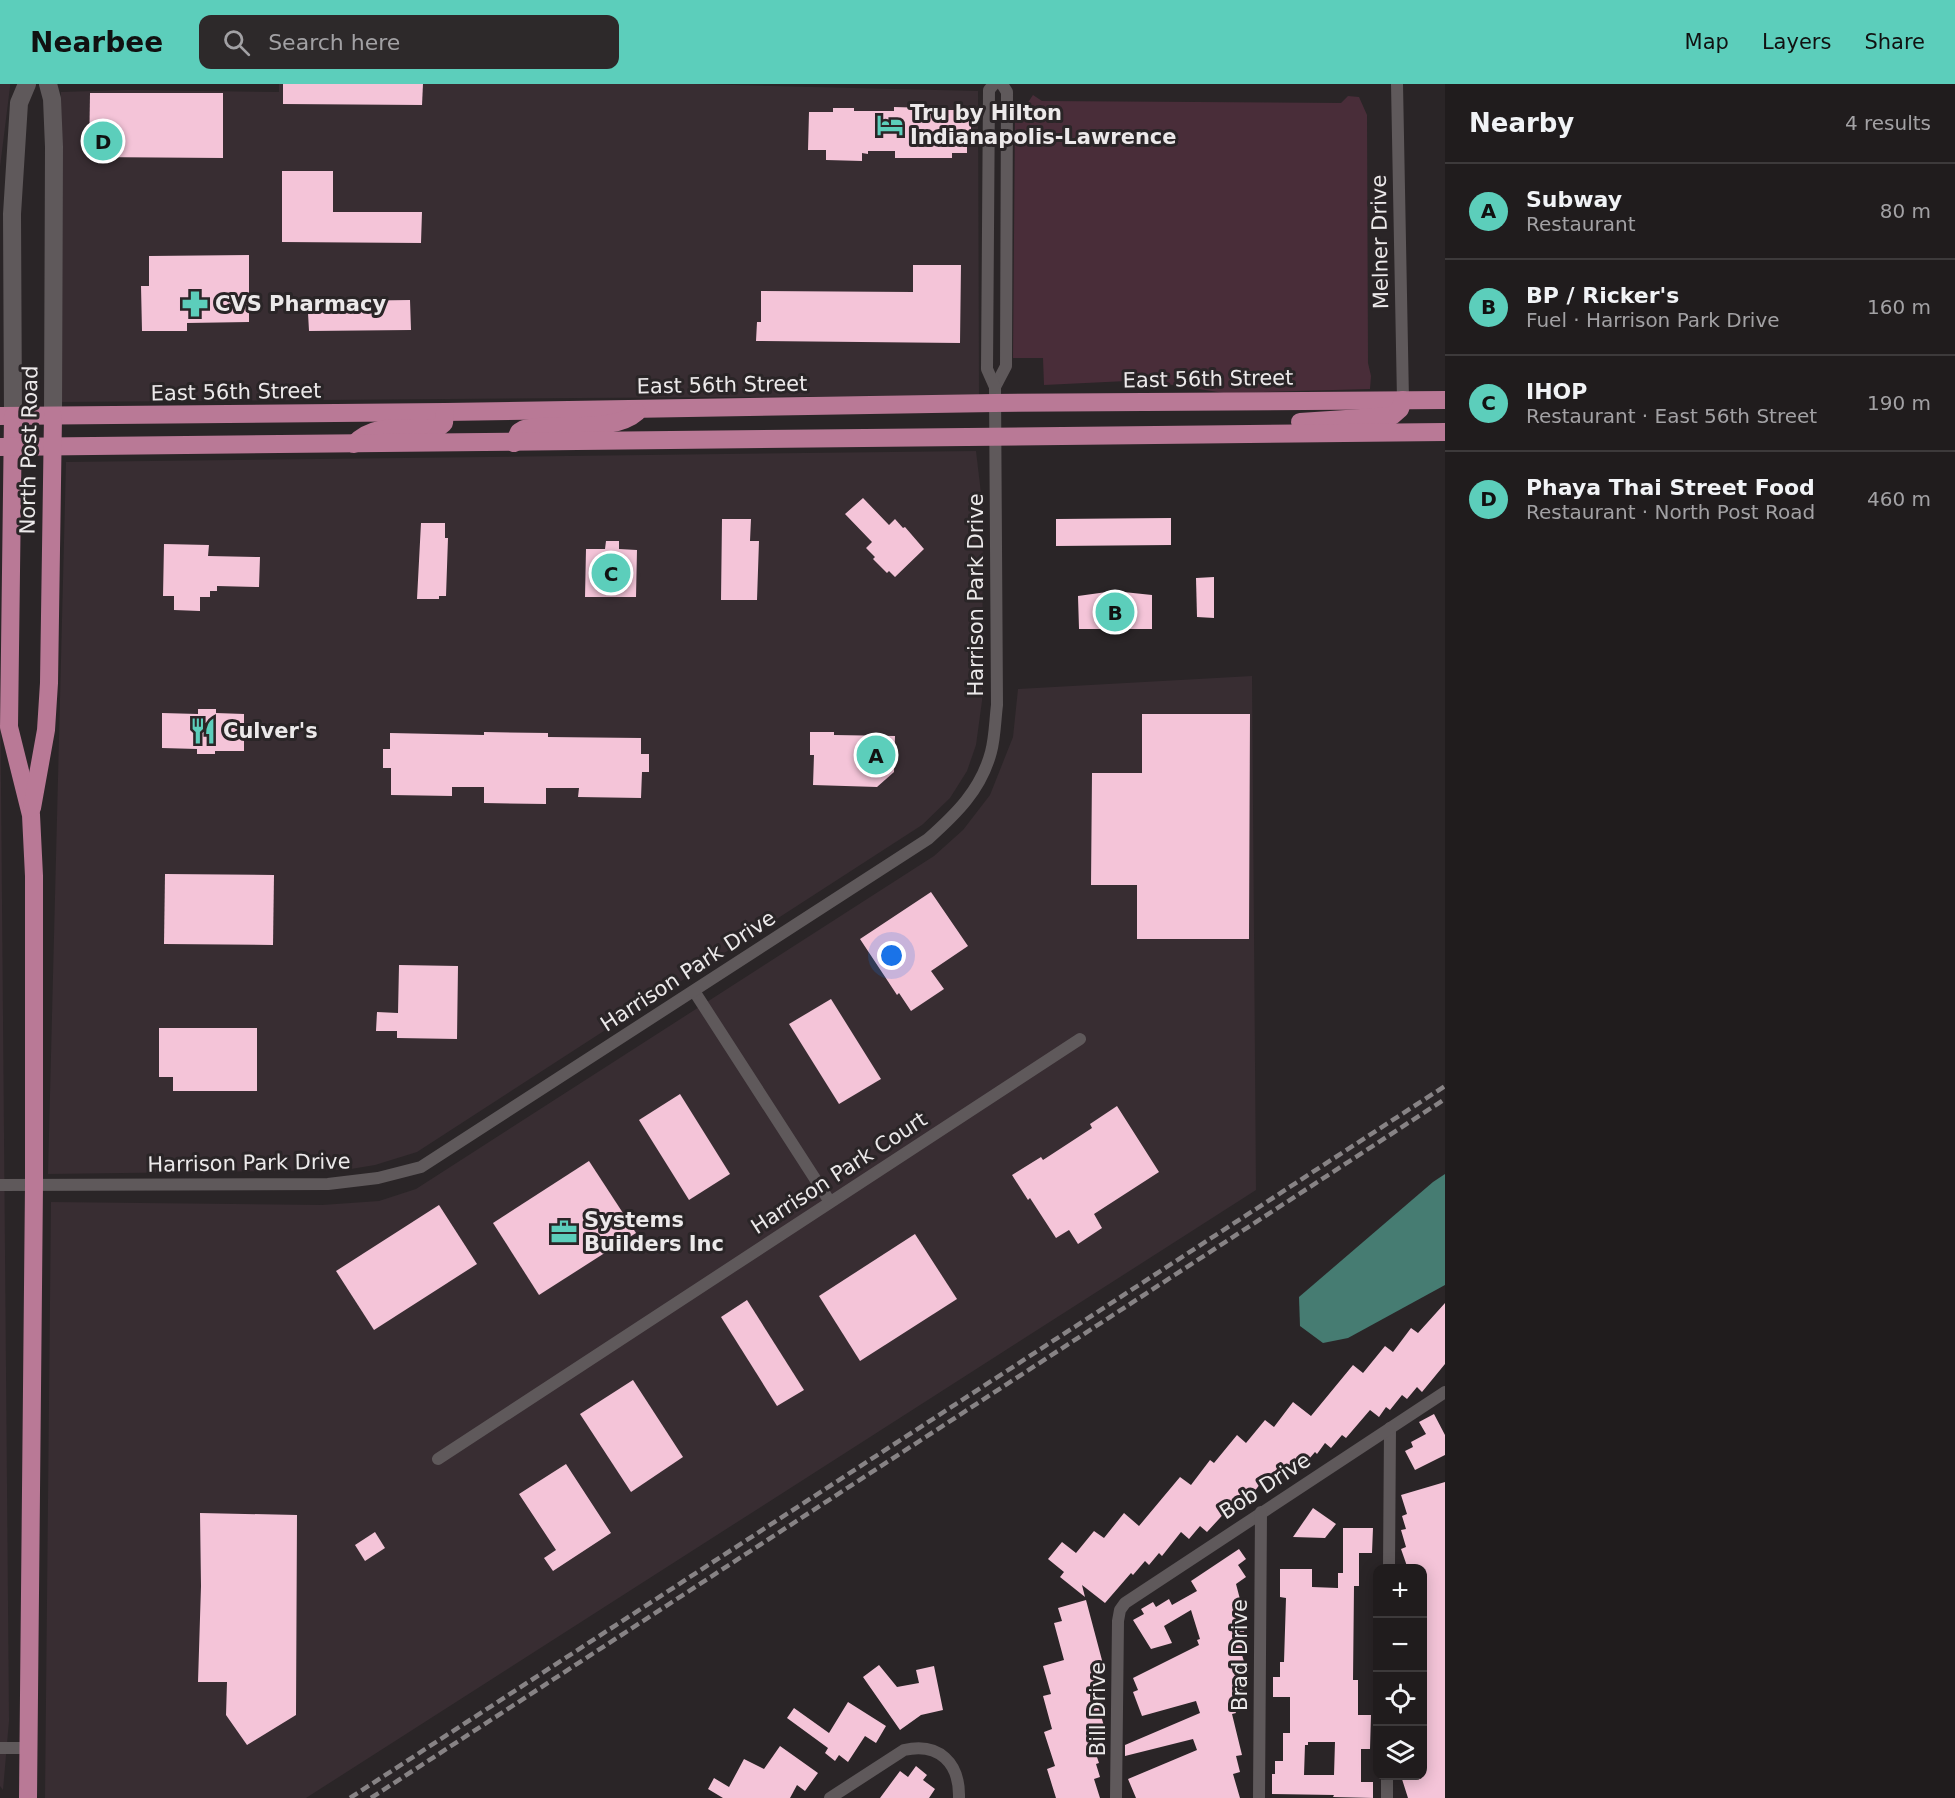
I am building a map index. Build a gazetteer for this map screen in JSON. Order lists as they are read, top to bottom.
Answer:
{
  "streets": {
    "main road": ["East 56th Street", "North Post Road"],
    "street": [
      "Melner Drive",
      "Harrison Park Drive",
      "Harrison Park Court",
      "Bob Drive",
      "Brad Drive",
      "Bill Drive"
    ]
  },
  "crossings": [
    ["Melner Drive", "East 56th Street"],
    ["East 56th Street", "North Post Road"],
    ["East 56th Street", "Harrison Park Drive"],
    ["North Post Road", "Harrison Park Drive"],
    ["Bob Drive", "Brad Drive"],
    ["Bob Drive", "Bill Drive"]
  ],
  "places": {
    "hotel": ["Tru by Hilton Indianapolis-Lawrence"],
    "pharmacy": ["CVS Pharmacy"],
    "restaurant": ["Culver's"],
    "office": ["Systems Builders Inc"]
  },
  "page": {
    "header": "Nearbee",
    "search": "Search here",
    "nav": ["Map", "Layers", "Share"],
    "heading": ["Nearby", "4 results"],
    "pins": [
      "D",
      "C",
      "B",
      "A"
    ],
    "list": [
      {
        "mark": "A",
        "name": "Subway",
        "note": "Restaurant",
        "value": "80 m"
      },
      {
        "mark": "B",
        "name": "BP / Ricker's",
        "note": "Fuel · Harrison Park Drive",
        "value": "160 m"
      },
      {
        "mark": "C",
        "name": "IHOP",
        "note": "Restaurant · East 56th Street",
        "value": "190 m"
      },
      {
        "mark": "D",
        "name": "Phaya Thai Street Food",
        "note": "Restaurant · North Post Road",
        "value": "460 m"
      }
    ],
    "map_buttons": ["+", "−"]
  }
}
